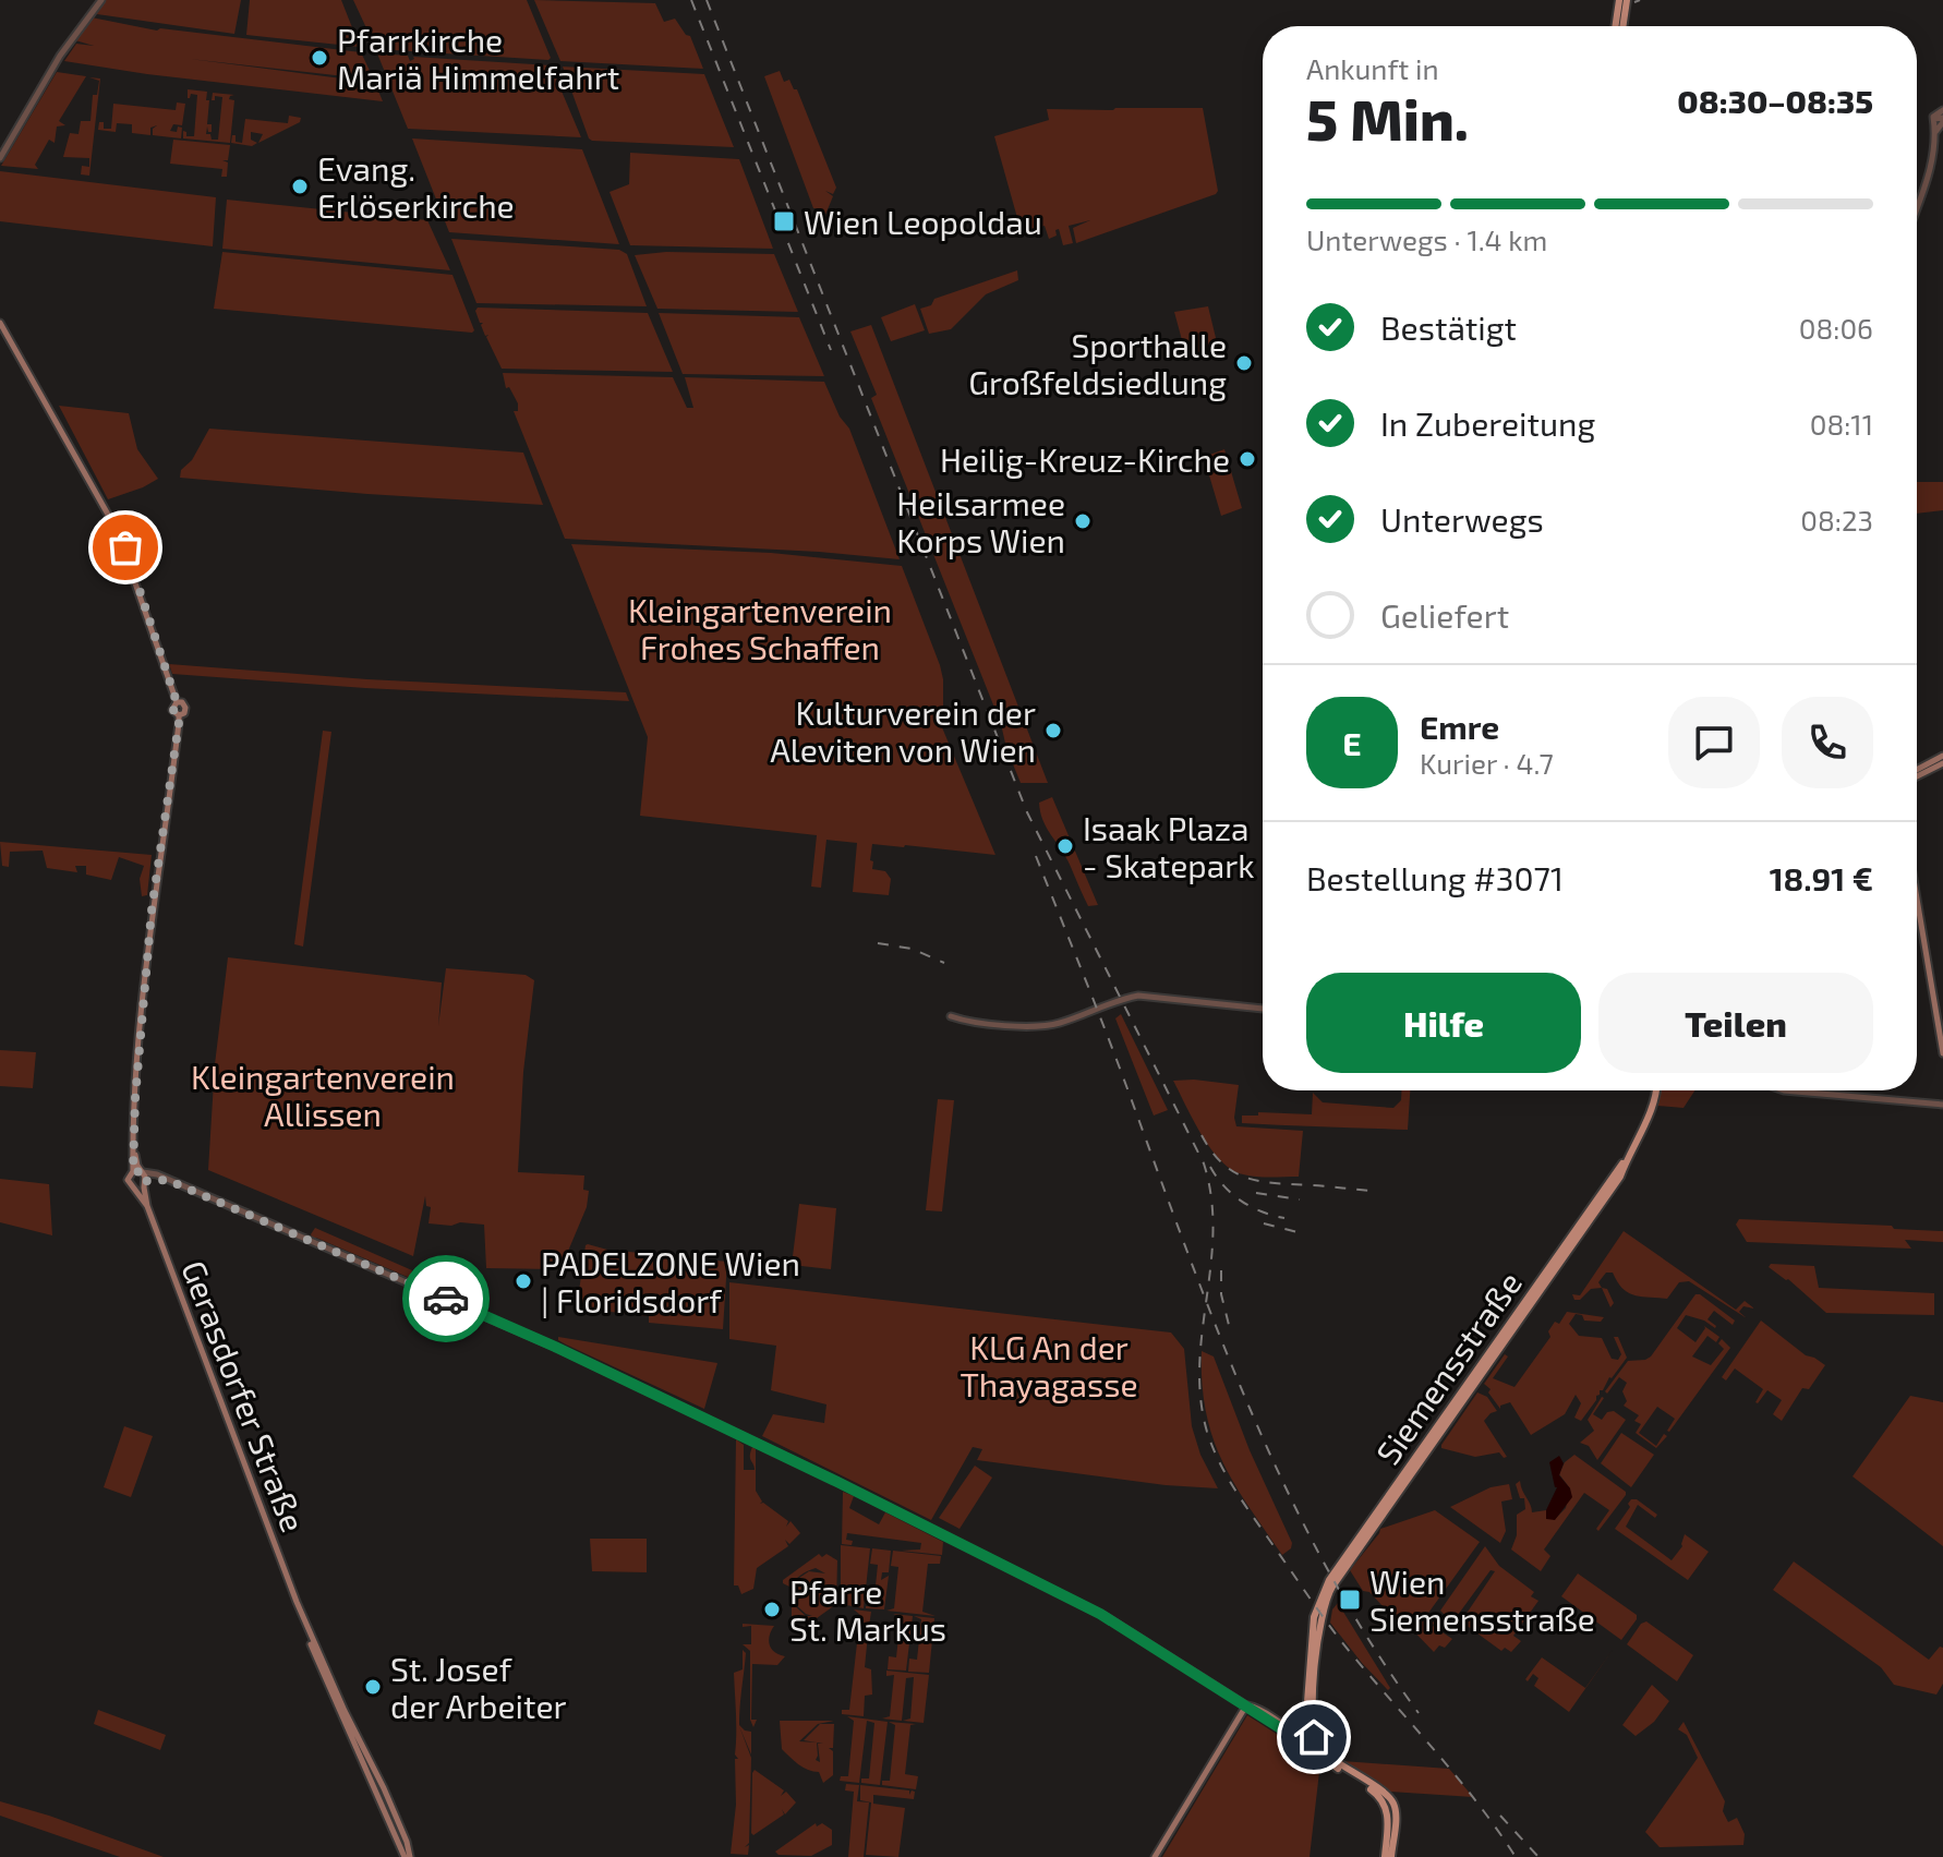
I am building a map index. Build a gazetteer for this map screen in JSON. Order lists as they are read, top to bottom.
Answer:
{
  "streets": {
    "main road": ["Siemensstraße", "Gerasdorfer Straße"]
  },
  "parks": ["Kleingartenverein Frohes Schaffen", "Kleingartenverein Allissen", "KLG An der Thayagasse"],
  "places": {
    "other": [
      "Pfarrkirche Mariä Himmelfahrt",
      "Evang. Erlöserkirche",
      "Sporthalle Großfeldsiedlung",
      "Heilig-Kreuz-Kirche",
      "Heilsarmee Korps Wien",
      "Kulturverein der Aleviten von Wien",
      "Isaak Plaza - Skatepark",
      "PADELZONE Wien | Floridsdorf",
      "Pfarre St. Markus",
      "St. Josef der Arbeiter"
    ],
    "transit": ["Wien Leopoldau", "Wien Siemensstraße"]
  },
  "page": {
    "heading": ["5 Min.", "Ankunft in", "08:30–08:35"],
    "panel": [
      "Emre",
      "Kurier · 4.7",
      "Bestellung #3071",
      "18.91 €"
    ],
    "bar": "Unterwegs · 1.4 km",
    "list": [
      ["Bestätigt", "08:06"],
      ["In Zubereitung", "08:11"],
      ["Unterwegs", "08:23"],
      "Geliefert"
    ],
    "round": "E",
    "buttons": ["Hilfe", "Teilen"]
  }
}
